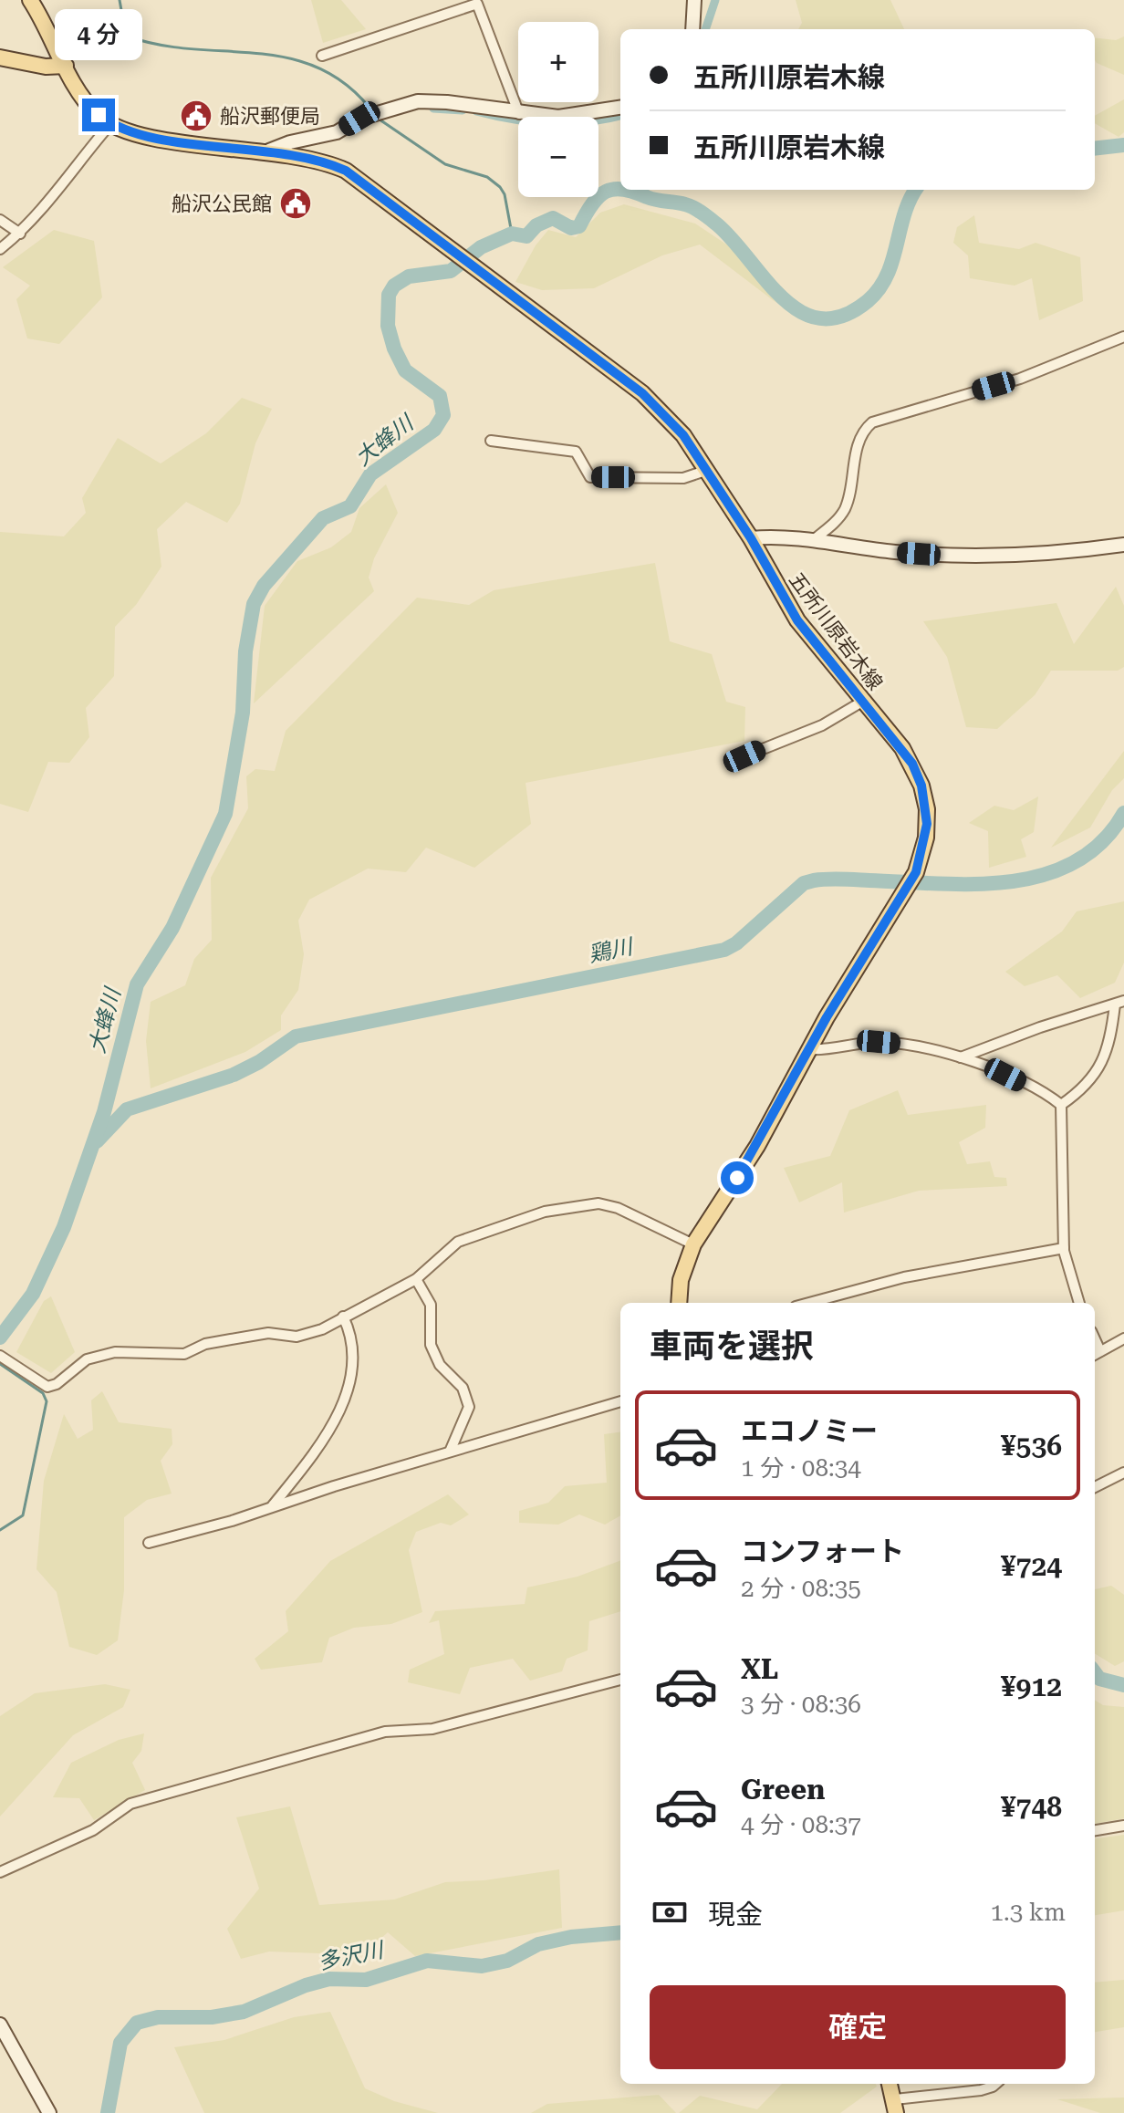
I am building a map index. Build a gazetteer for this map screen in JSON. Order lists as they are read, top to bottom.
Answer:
{
  "streets": {
    "main road": ["五所川原岩木線"]
  },
  "water": ["大蜂川", "鶏川", "多沢川"],
  "places": {
    "public building": ["船沢郵便局", "船沢公民館"]
  },
  "page": {
    "bubble": "4 分",
    "map_buttons": ["+", "−"],
    "banner": ["五所川原岩木線", "五所川原岩木線"],
    "heading": "車両を選択",
    "list": [
      {
        "name": "エコノミー",
        "note": "1 分 · 08:34",
        "value": "¥536"
      },
      {
        "name": "コンフォート",
        "note": "2 分 · 08:35",
        "value": "¥724"
      },
      {
        "name": "XL",
        "note": "3 分 · 08:36",
        "value": "¥912"
      },
      {
        "name": "Green",
        "note": "4 分 · 08:37",
        "value": "¥748"
      }
    ],
    "pay": ["現金", "1.3 km"],
    "buttons": "確定"
  }
}
